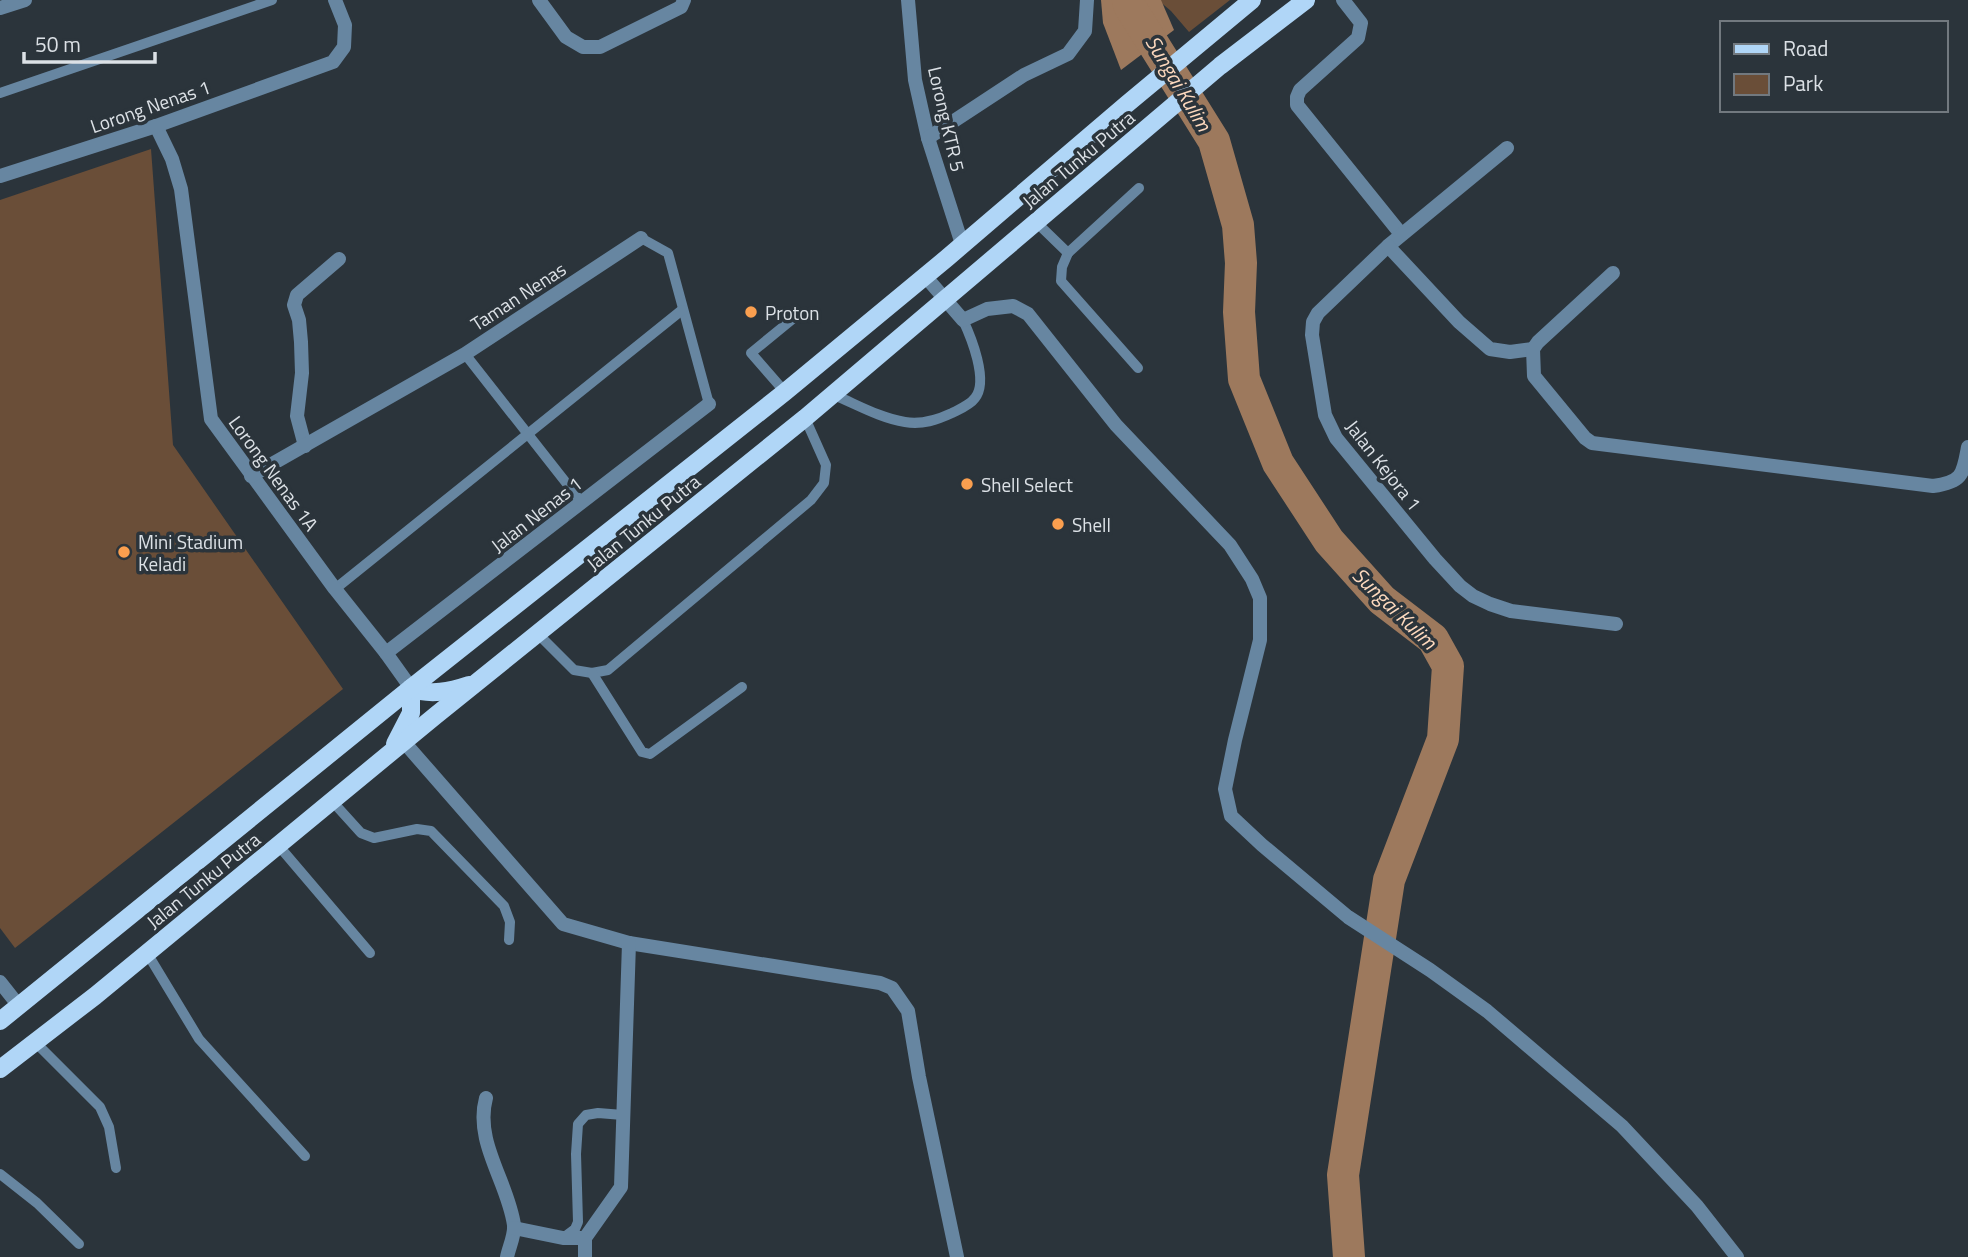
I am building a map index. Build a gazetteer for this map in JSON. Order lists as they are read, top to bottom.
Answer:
{
  "streets": {
    "main road": ["Jalan Tunku Putra"],
    "street": [
      "Lorong Nenas 1",
      "Lorong KTR 5",
      "Taman Nenas",
      "Jalan Kejora 1",
      "Lorong Nenas 1A",
      "Jalan Nenas 1"
    ]
  },
  "crossings": [
    ["Lorong Nenas 1", "Lorong Nenas 1A"],
    ["Lorong KTR 5", "Jalan Tunku Putra"],
    ["Jalan Tunku Putra", "Lorong Nenas 1A"],
    ["Taman Nenas", "Lorong Nenas 1A"],
    ["Taman Nenas", "Jalan Nenas 1"],
    ["Lorong Nenas 1A", "Jalan Nenas 1"]
  ],
  "water": ["Sungai Kulim"],
  "places": [
    "Proton",
    "Shell Select",
    "Shell",
    "Mini Stadium Keladi"
  ],
  "legend": ["Road", "Park"],
  "scale_bar": "50 m"
}
